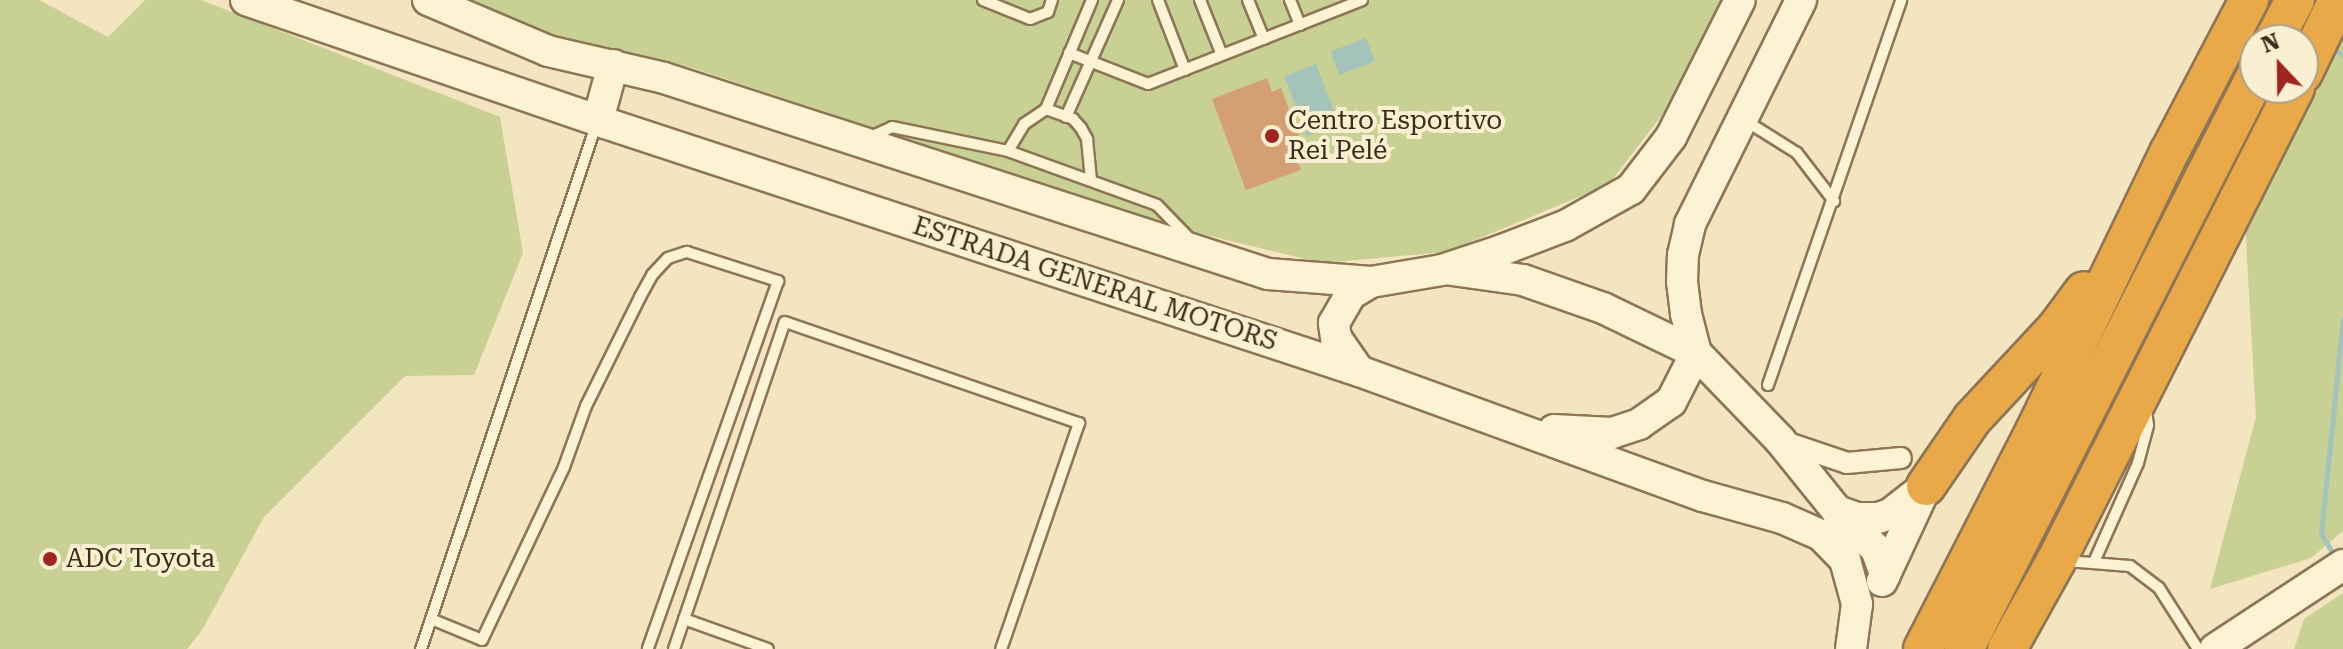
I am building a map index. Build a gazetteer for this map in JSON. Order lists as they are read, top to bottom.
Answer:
{
  "streets": {
    "main road": ["ESTRADA GENERAL MOTORS"]
  },
  "places": ["Centro Esportivo Rei Pelé", "ADC Toyota"],
  "north": "top"
}
